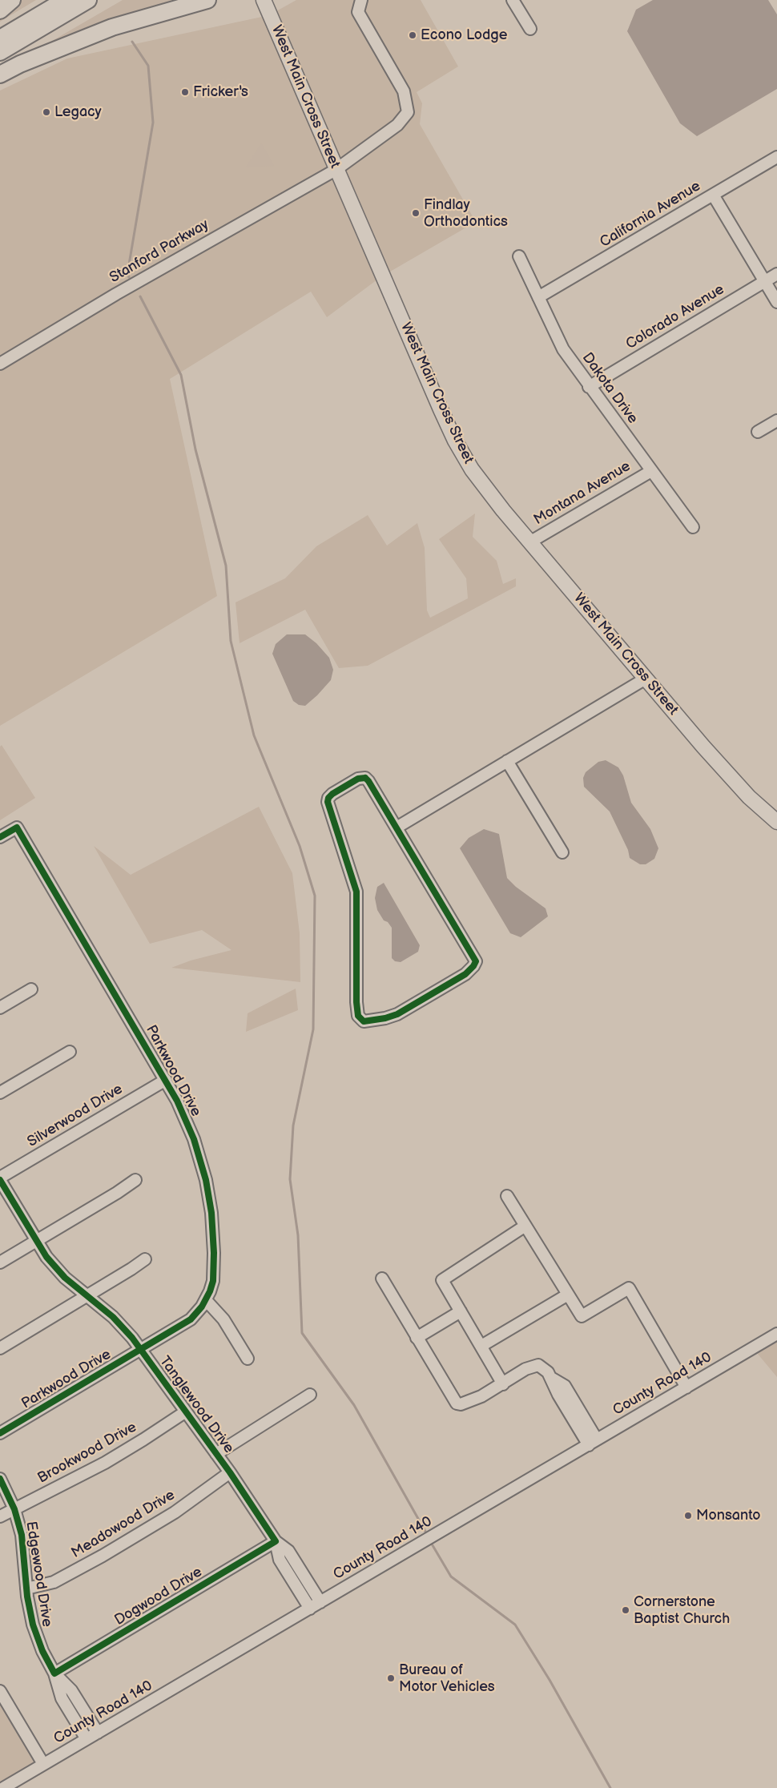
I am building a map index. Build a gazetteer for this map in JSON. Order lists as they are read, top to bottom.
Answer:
{
  "streets": {
    "main road": ["West Main Cross Street"],
    "street": [
      "California Avenue",
      "Stanford Parkway",
      "Colorado Avenue",
      "Dakota Drive",
      "Montana Avenue",
      "Parkwood Drive",
      "Silverwood Drive",
      "County Road 140",
      "Tanglewood Drive",
      "Brookwood Drive",
      "Meadowood Drive",
      "Edgewood Drive",
      "Dogwood Drive"
    ]
  },
  "crossings": [
    ["West Main Cross Street", "Stanford Parkway"],
    ["West Main Cross Street", "Montana Avenue"],
    ["California Avenue", "Dakota Drive"],
    ["Colorado Avenue", "Dakota Drive"],
    ["Dakota Drive", "Montana Avenue"],
    ["Parkwood Drive", "Silverwood Drive"],
    ["Parkwood Drive", "Tanglewood Drive"],
    ["Silverwood Drive", "Tanglewood Drive"],
    ["County Road 140", "Tanglewood Drive"],
    ["County Road 140", "Edgewood Drive"],
    ["Tanglewood Drive", "Brookwood Drive"],
    ["Tanglewood Drive", "Meadowood Drive"],
    ["Tanglewood Drive", "Dogwood Drive"],
    ["Brookwood Drive", "Edgewood Drive"],
    ["Meadowood Drive", "Edgewood Drive"],
    ["Edgewood Drive", "Dogwood Drive"]
  ],
  "places": [
    "Econo Lodge",
    "Fricker's",
    "Legacy",
    "Findlay Orthodontics",
    "Monsanto",
    "Cornerstone Baptist Church",
    "Bureau of Motor Vehicles"
  ]
}
